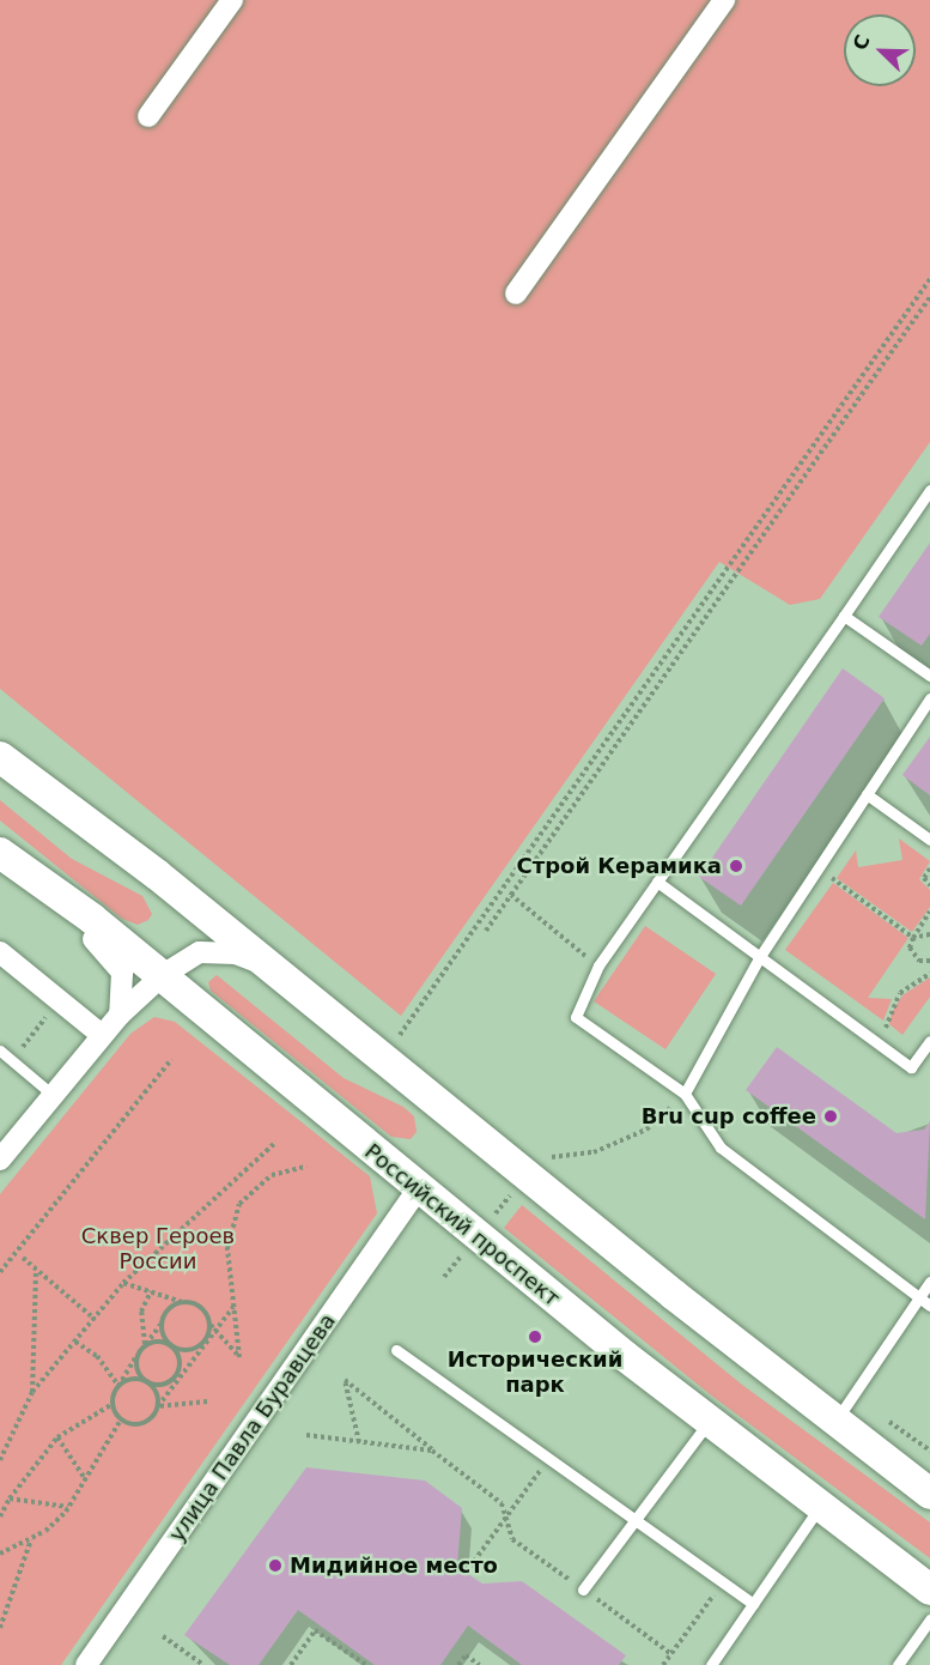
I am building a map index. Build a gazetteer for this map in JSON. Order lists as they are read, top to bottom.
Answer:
{
  "streets": {
    "main road": ["Российский проспект"],
    "street": ["улица Павла Буравцева"]
  },
  "crossings": [
    ["Российский проспект", "улица Павла Буравцева"]
  ],
  "parks": ["Сквер Героев России"],
  "places": [
    "Строй Керамика",
    "Bru cup coffee",
    "Исторический парк",
    "Мидийное место"
  ],
  "north": "top left"
}
